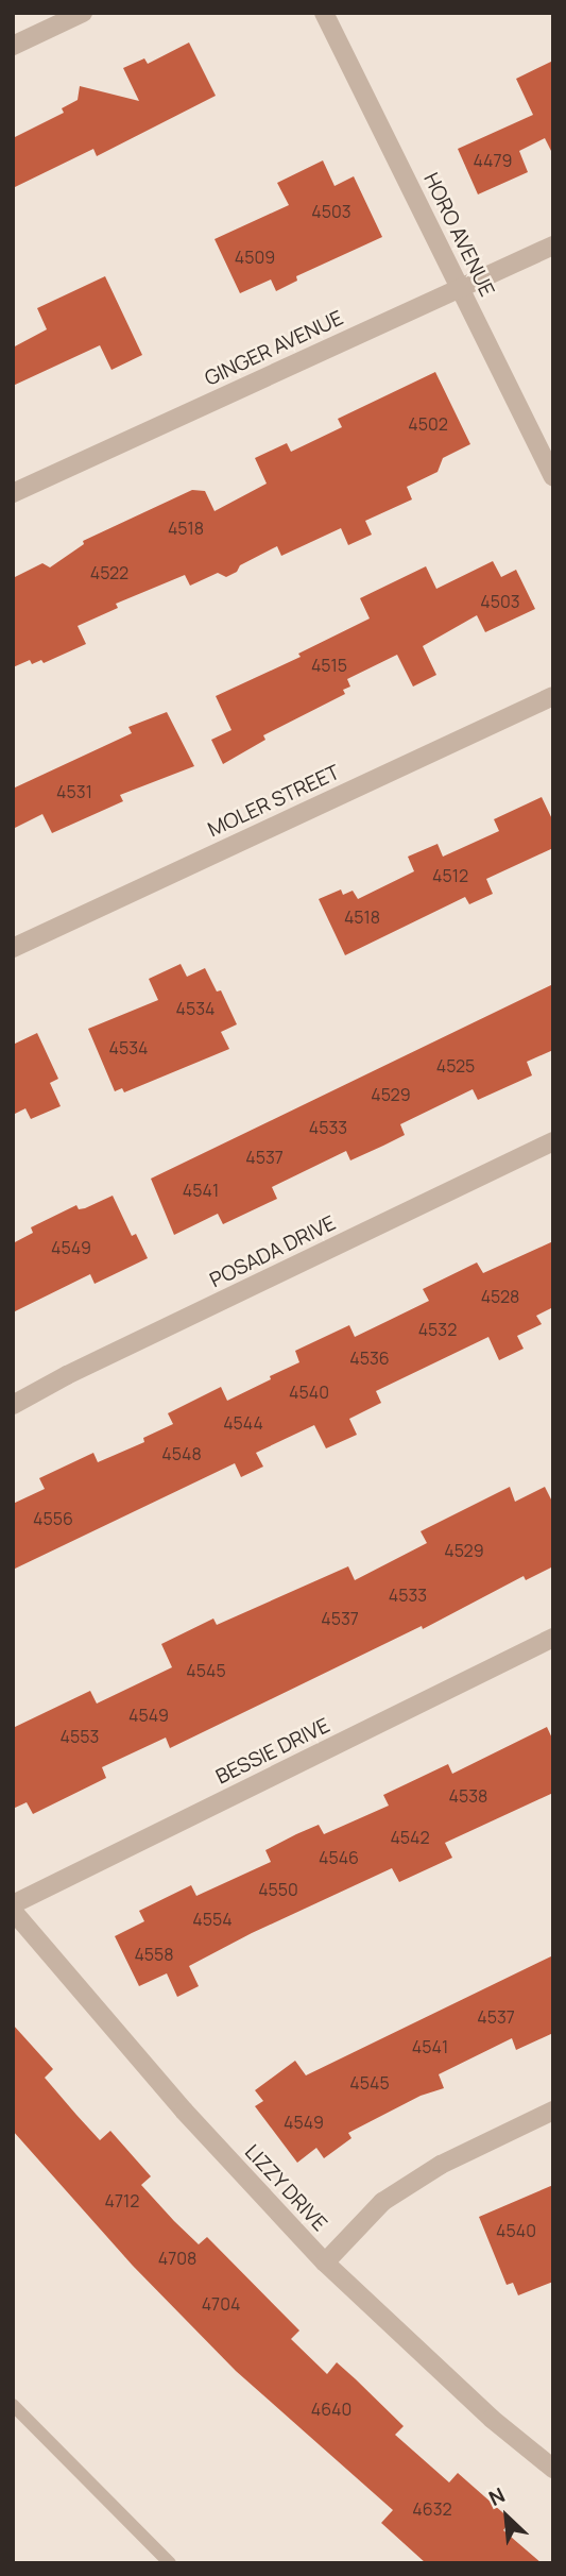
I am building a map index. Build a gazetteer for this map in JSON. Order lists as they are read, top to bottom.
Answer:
{
  "streets": {
    "street": [
      "HORO AVENUE",
      "GINGER AVENUE",
      "MOLER STREET",
      "POSADA DRIVE",
      "BESSIE DRIVE",
      "LIZZY DRIVE"
    ]
  },
  "crossings": [
    ["HORO AVENUE", "GINGER AVENUE"]
  ],
  "house_numbers": [
    "4479",
    "4503",
    "4509",
    "4502",
    "4518",
    "4522",
    "4503",
    "4515",
    "4531",
    "4512",
    "4518",
    "4534",
    "4534",
    "4525",
    "4529",
    "4533",
    "4537",
    "4541",
    "4549",
    "4528",
    "4532",
    "4536",
    "4540",
    "4544",
    "4548",
    "4556",
    "4529",
    "4533",
    "4537",
    "4545",
    "4549",
    "4553",
    "4538",
    "4542",
    "4546",
    "4550",
    "4554",
    "4558",
    "4537",
    "4541",
    "4545",
    "4549",
    "4712",
    "4540",
    "4708",
    "4704",
    "4640",
    "4632"
  ],
  "north": "top left"
}
